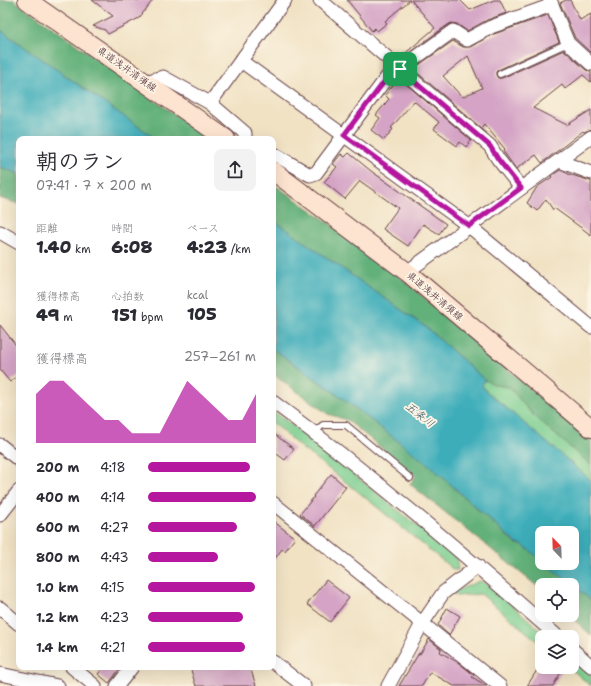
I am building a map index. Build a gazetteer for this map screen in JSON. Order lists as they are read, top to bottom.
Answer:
{
  "streets": {
    "main road": ["県道浅井清須線"]
  },
  "water": ["五条川"],
  "north": "top left",
  "page": {
    "heading": ["朝のラン", "07:41 · 7 × 200 m"],
    "stats": [
      ["距離", "1.40 km"],
      ["時間", "6:08"],
      ["ペース", "4:23 /km"],
      ["獲得標高", "49 m"],
      ["心拍数", "151 bpm"],
      ["kcal", "105"]
    ],
    "chart": ["獲得標高", "257–261 m"],
    "list": [
      {
        "name": "200 m",
        "note": "4:18"
      },
      {
        "name": "400 m",
        "note": "4:14"
      },
      {
        "name": "600 m",
        "note": "4:27"
      },
      {
        "name": "800 m",
        "note": "4:43"
      },
      {
        "name": "1.0 km",
        "note": "4:15"
      },
      {
        "name": "1.2 km",
        "note": "4:23"
      },
      {
        "name": "1.4 km",
        "note": "4:21"
      }
    ]
  }
}
